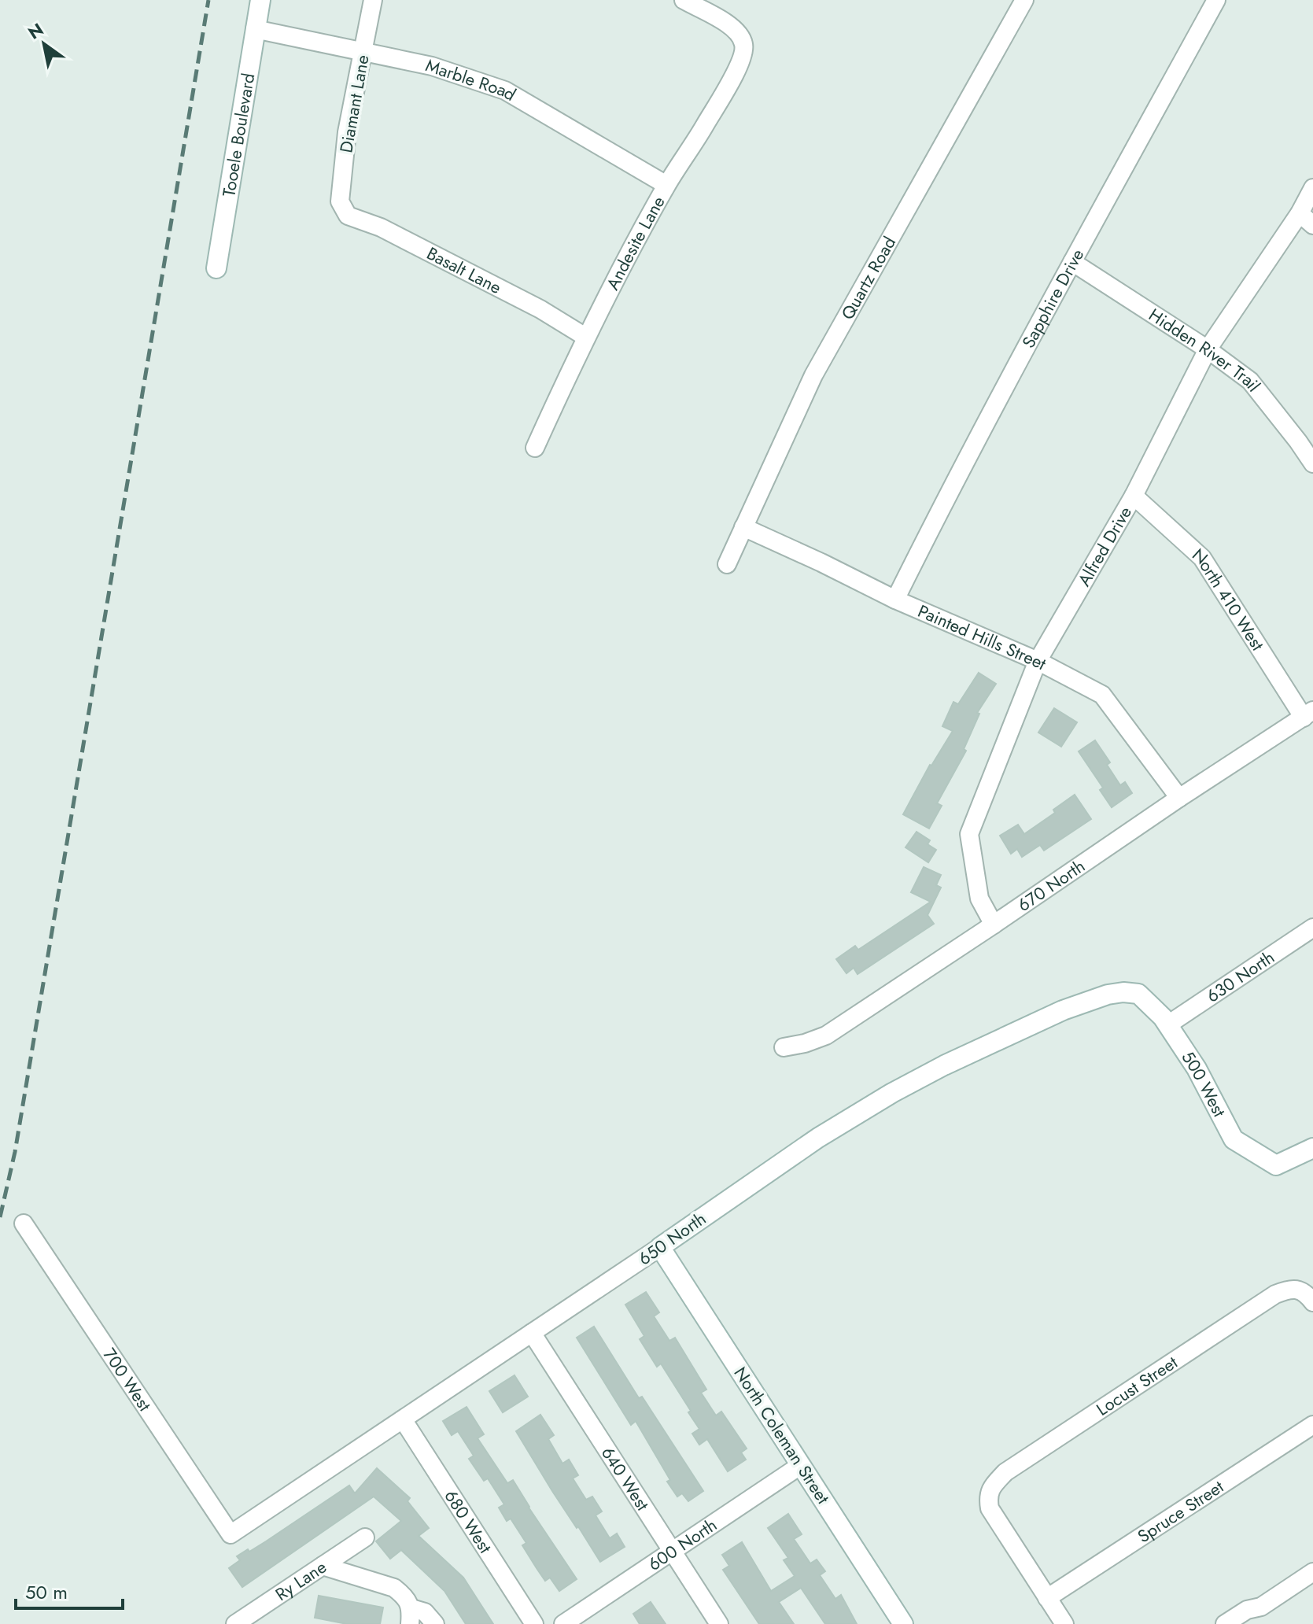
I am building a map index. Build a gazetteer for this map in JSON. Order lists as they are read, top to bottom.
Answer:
{
  "streets": {
    "street": [
      "Marble Road",
      "Diamant Lane",
      "Tooele Boulevard",
      "Andesite Lane",
      "Basalt Lane",
      "Quartz Road",
      "Sapphire Drive",
      "Hidden River Trail",
      "Alfred Drive",
      "North 410 West",
      "Painted Hills Street",
      "670 North",
      "630 North",
      "500 West",
      "650 North",
      "700 West",
      "Locust Street",
      "North Coleman Street",
      "640 West",
      "Spruce Street",
      "680 West",
      "600 North",
      "Ry Lane"
    ]
  },
  "crossings": [
    ["Marble Road", "Diamant Lane"],
    ["Marble Road", "Tooele Boulevard"],
    ["Marble Road", "Andesite Lane"],
    ["Diamant Lane", "Basalt Lane"],
    ["Andesite Lane", "Basalt Lane"],
    ["Quartz Road", "Painted Hills Street"],
    ["Sapphire Drive", "Hidden River Trail"],
    ["Sapphire Drive", "Painted Hills Street"],
    ["Hidden River Trail", "Alfred Drive"],
    ["Alfred Drive", "North 410 West"],
    ["Alfred Drive", "Painted Hills Street"],
    ["Alfred Drive", "670 North"],
    ["North 410 West", "670 North"],
    ["Painted Hills Street", "670 North"],
    ["630 North", "500 West"],
    ["500 West", "650 North"],
    ["650 North", "700 West"],
    ["650 North", "North Coleman Street"],
    ["650 North", "640 West"],
    ["650 North", "680 West"],
    ["Locust Street", "Spruce Street"],
    ["North Coleman Street", "600 North"],
    ["640 West", "600 North"]
  ],
  "scale_bar": "50 m",
  "north": "top left"
}
